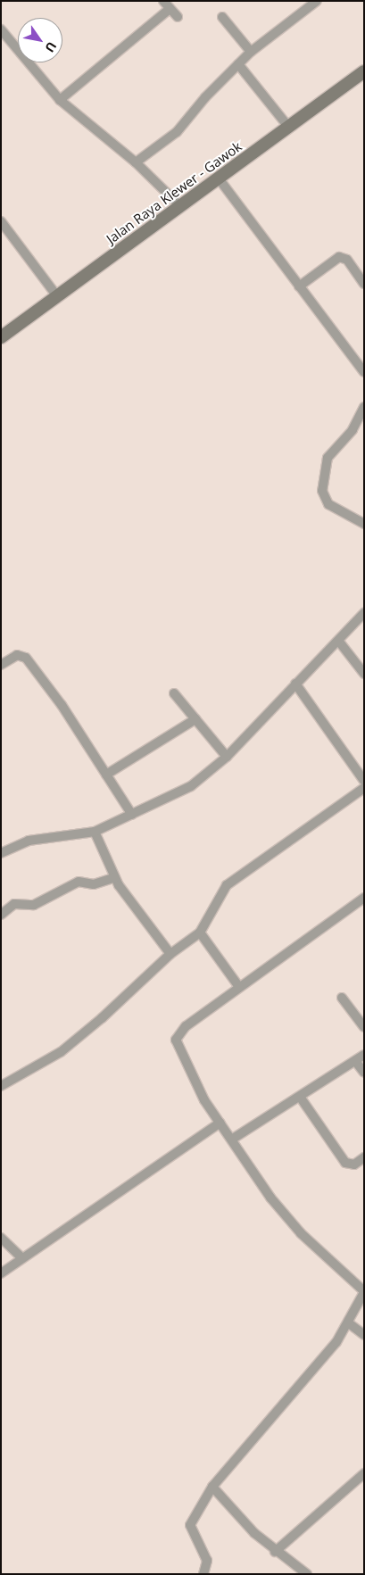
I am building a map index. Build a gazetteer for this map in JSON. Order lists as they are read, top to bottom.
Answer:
{
  "streets": {
    "main road": ["Jalan Raya Klewer - Gawok"]
  },
  "north": "bottom right"
}
